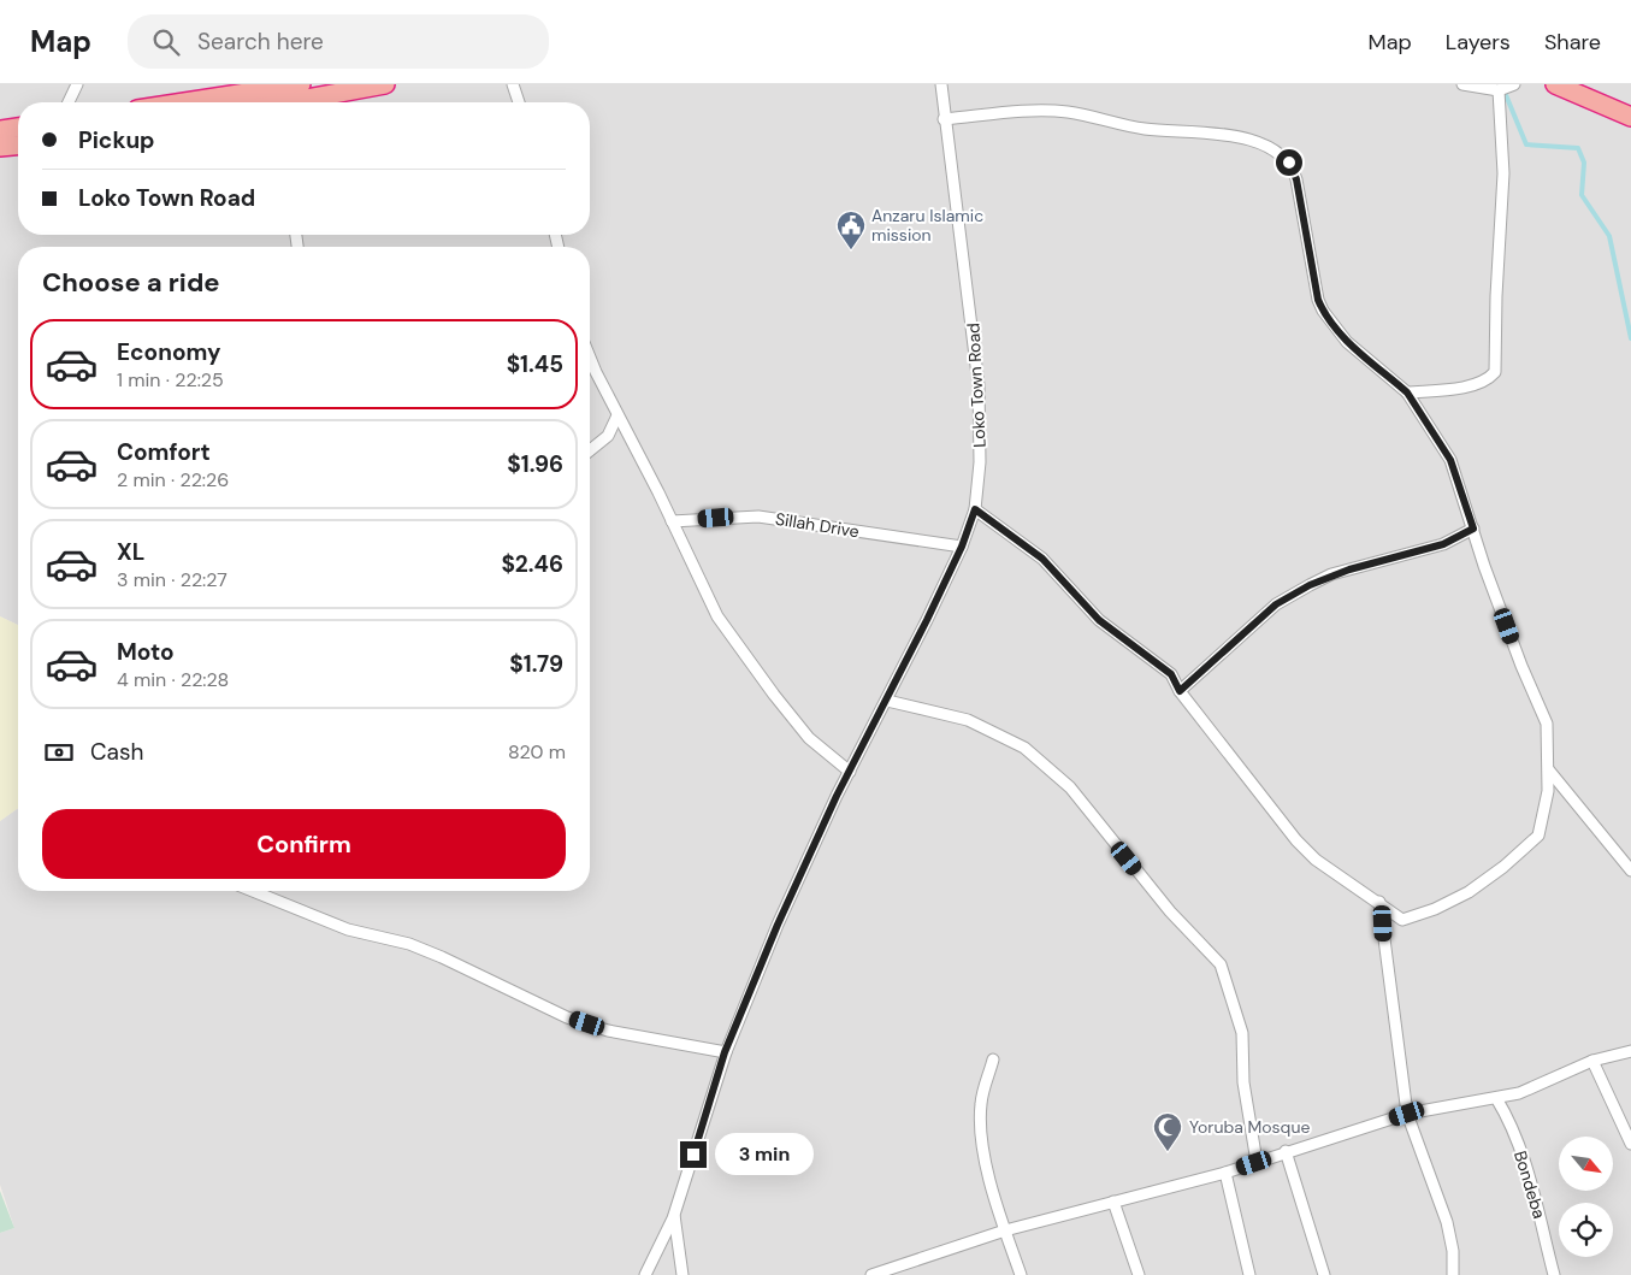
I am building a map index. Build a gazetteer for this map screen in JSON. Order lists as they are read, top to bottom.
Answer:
{
  "streets": {
    "street": ["Loko Town Road", "Sillah Drive", "Bondeba"]
  },
  "crossings": [
    ["Loko Town Road", "Sillah Drive"]
  ],
  "places": {
    "public building": ["Anzaru Islamic mission"],
    "mosque": ["Yoruba Mosque"]
  },
  "north": "bottom right",
  "page": {
    "header": "Map",
    "search": "Search here",
    "nav": ["Map", "Layers", "Share"],
    "banner": ["Pickup", "Loko Town Road"],
    "heading": "Choose a ride",
    "list": [
      {
        "name": "Economy",
        "note": "1 min · 22:25",
        "value": "$1.45"
      },
      {
        "name": "Comfort",
        "note": "2 min · 22:26",
        "value": "$1.96"
      },
      {
        "name": "XL",
        "note": "3 min · 22:27",
        "value": "$2.46"
      },
      {
        "name": "Moto",
        "note": "4 min · 22:28",
        "value": "$1.79"
      }
    ],
    "pay": ["Cash", "820 m"],
    "buttons": "Confirm",
    "bubble": "3 min"
  }
}
